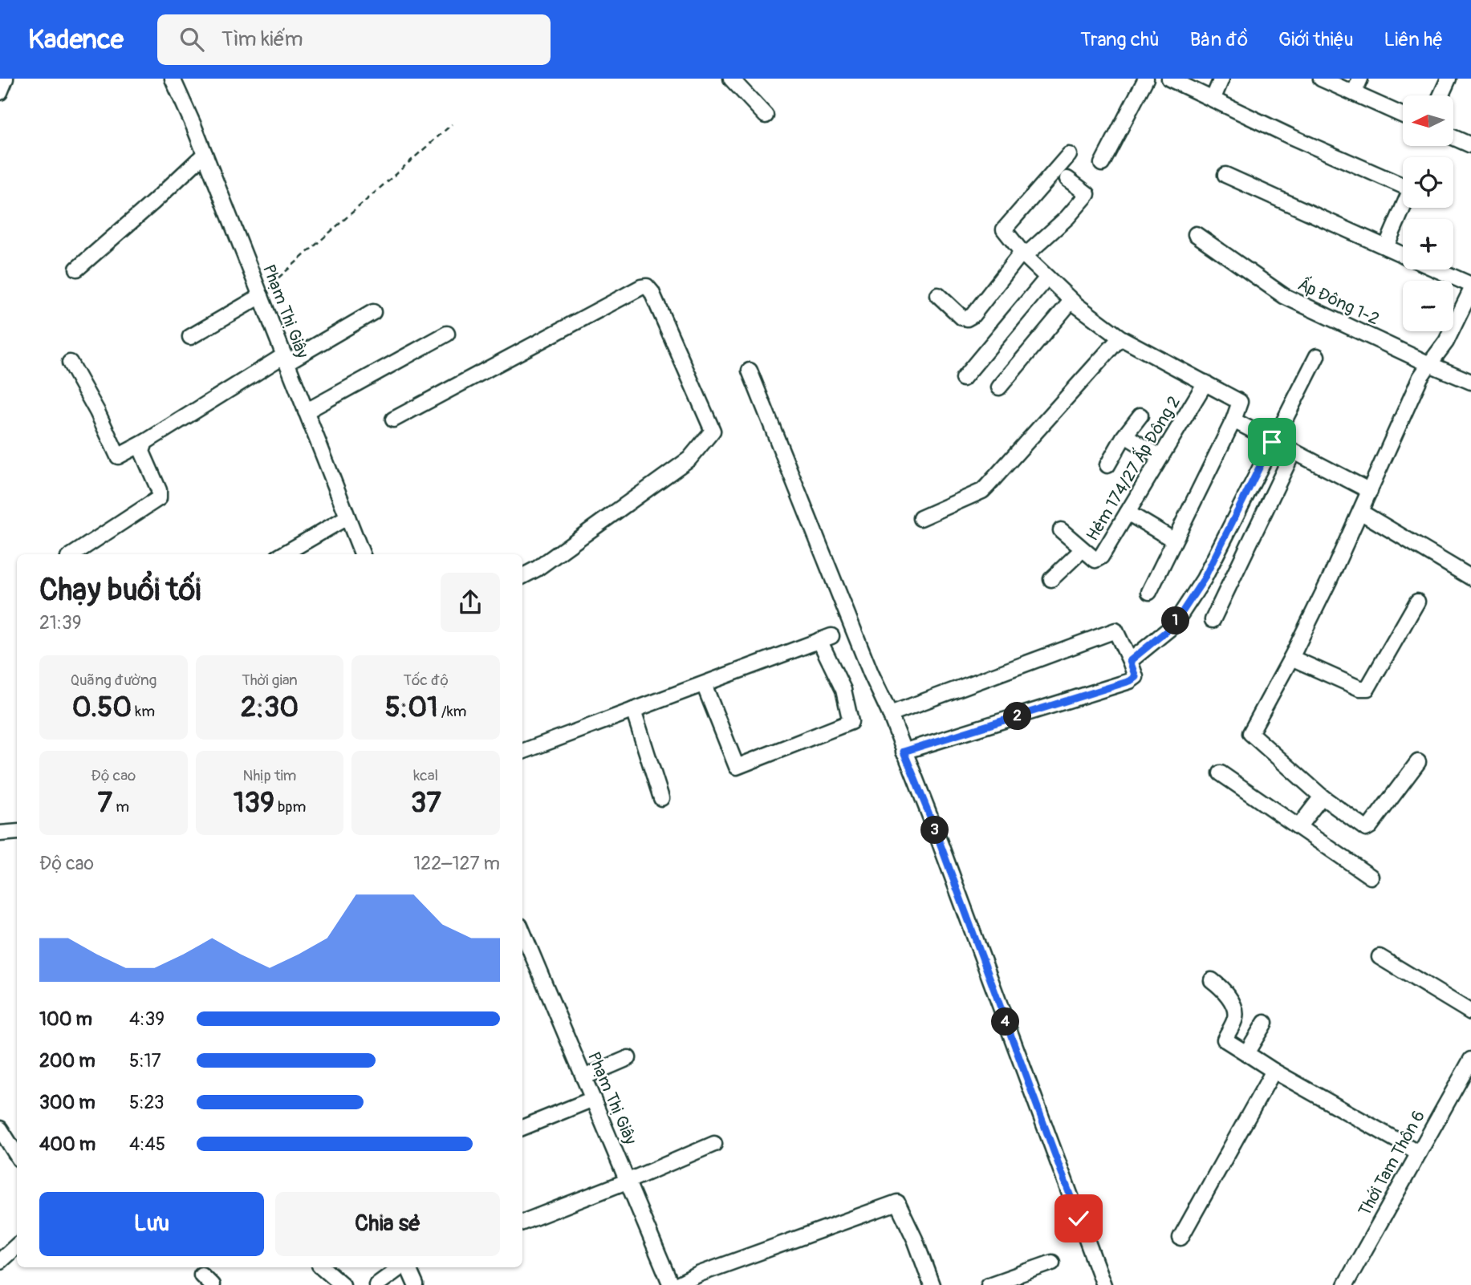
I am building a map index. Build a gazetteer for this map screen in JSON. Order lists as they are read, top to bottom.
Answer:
{
  "streets": {
    "street": [
      "Ấp Đông 1-2",
      "Phạm Thị Giây",
      "Hẻm 174/27 Ấp Đông 2",
      "Thới Tam Thôn 6"
    ]
  },
  "north": "left",
  "page": {
    "header": "Kadence",
    "search": "Tìm kiếm",
    "nav": [
      "Trang chủ",
      "Bản đồ",
      "Giới thiệu",
      "Liên hệ"
    ],
    "map_buttons": ["+", "−"],
    "heading": ["Chạy buổi tối", "21:39"],
    "pins": [
      "1",
      "2",
      "3",
      "4"
    ],
    "stats": [
      ["Quãng đường", "0.50 km"],
      ["Thời gian", "2:30"],
      ["Tốc độ", "5:01 /km"],
      ["Độ cao", "7 m"],
      ["Nhịp tim", "139 bpm"],
      ["kcal", "37"]
    ],
    "chart": ["Độ cao", "122–127 m"],
    "list": [
      {
        "name": "100 m",
        "note": "4:39"
      },
      {
        "name": "200 m",
        "note": "5:17"
      },
      {
        "name": "300 m",
        "note": "5:23"
      },
      {
        "name": "400 m",
        "note": "4:45"
      }
    ],
    "buttons": ["Lưu", "Chia sẻ"]
  }
}
